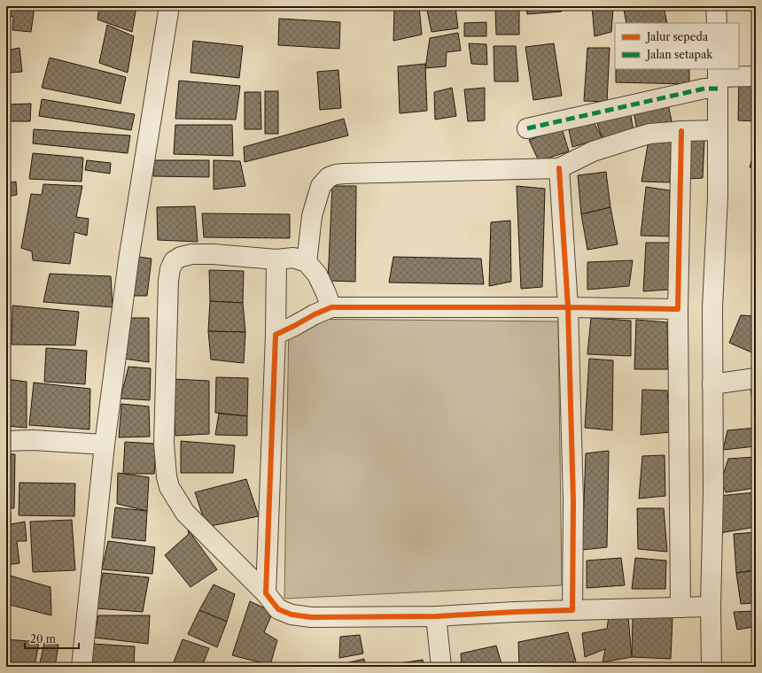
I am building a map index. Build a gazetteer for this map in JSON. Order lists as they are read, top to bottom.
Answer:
{
  "legend": ["Jalur sepeda", "Jalan setapak"],
  "scale_bar": "20 m"
}
